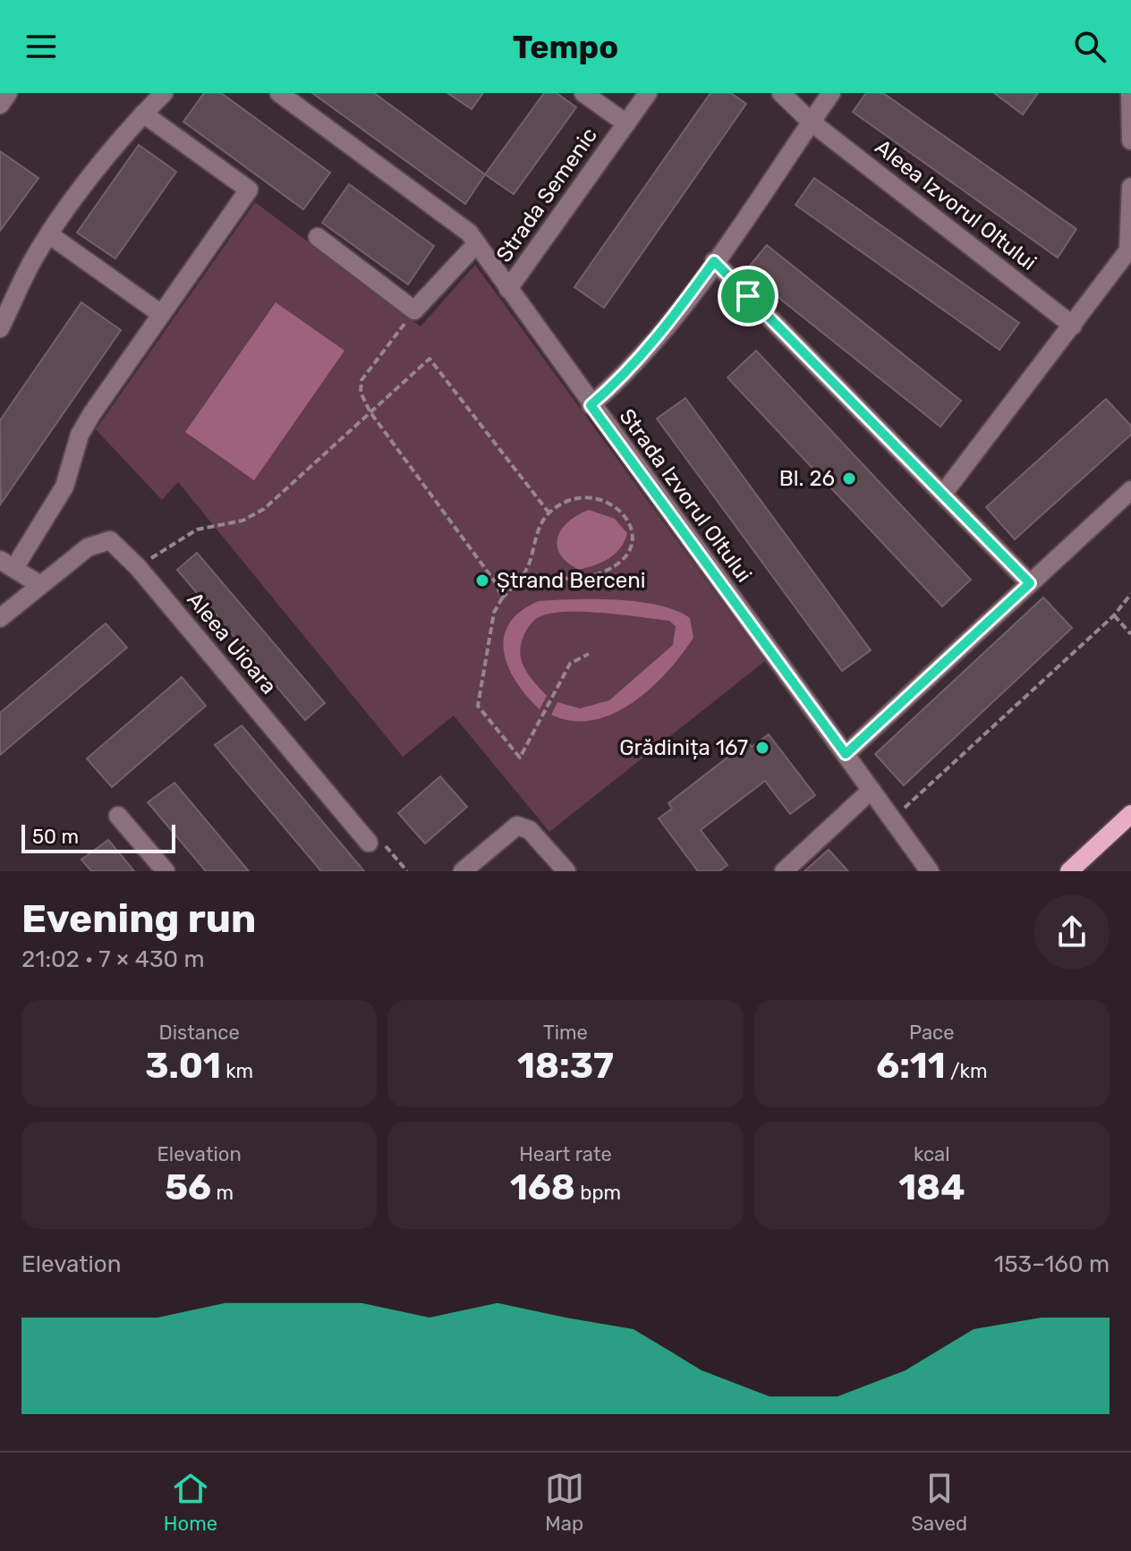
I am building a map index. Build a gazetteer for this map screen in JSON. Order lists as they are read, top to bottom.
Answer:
{
  "streets": {
    "street": [
      "Strada Semenic",
      "Aleea Izvorul Oltului",
      "Strada Izvorul Oltului",
      "Aleea Uioara"
    ]
  },
  "crossings": [
    ["Strada Semenic", "Strada Izvorul Oltului"]
  ],
  "places": ["Bl. 26", "Ștrand Berceni", "Grădinița 167"],
  "scale_bar": "50 m",
  "page": {
    "header": "Tempo",
    "scale": "50 m",
    "heading": ["Evening run", "21:02 · 7 × 430 m"],
    "stats": [
      ["Distance", "3.01 km"],
      ["Time", "18:37"],
      ["Pace", "6:11 /km"],
      ["Elevation", "56 m"],
      ["Heart rate", "168 bpm"],
      ["kcal", "184"]
    ],
    "chart": ["Elevation", "153–160 m"],
    "tabs": ["Home", "Map", "Saved"]
  }
}
